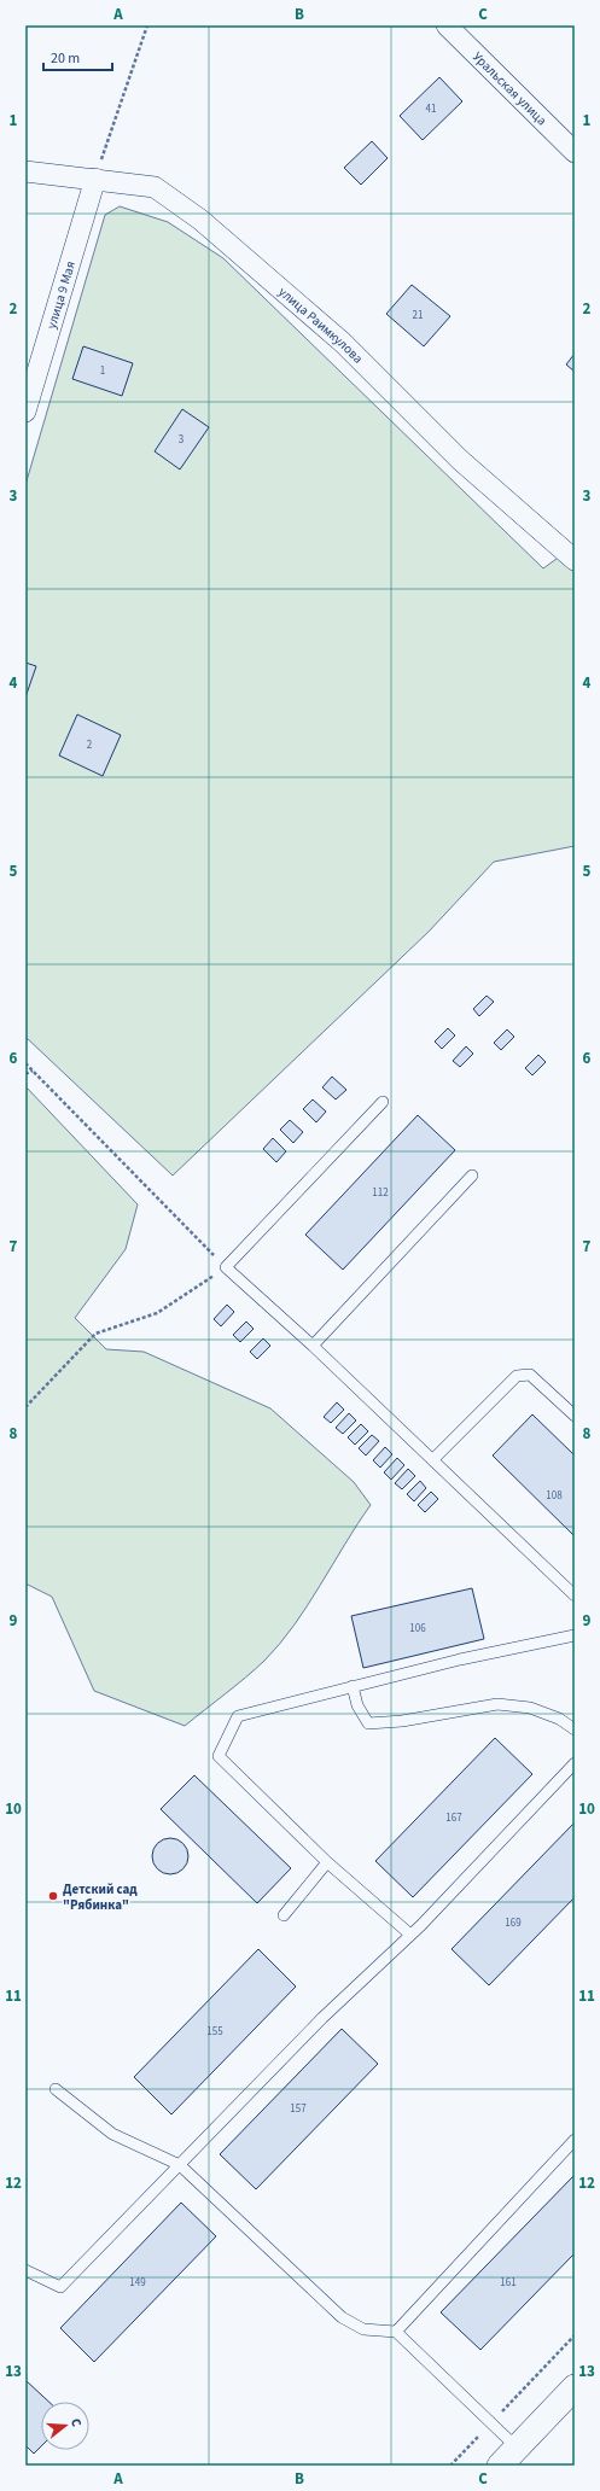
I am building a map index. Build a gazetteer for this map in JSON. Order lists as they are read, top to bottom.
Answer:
{
  "streets": {
    "street": ["Уральская улица", "улица 9 Мая", "улица Раимкулова"]
  },
  "crossings": [
    ["улица 9 Мая", "улица Раимкулова"]
  ],
  "places": ["Детский сад \"Рябинка\""],
  "house_numbers": [
    "41",
    "21",
    "1",
    "3",
    "2",
    "112",
    "108",
    "106",
    "167",
    "169",
    "155",
    "157",
    "149",
    "161"
  ],
  "scale_bar": "20 m",
  "north": "right",
  "grid": {
    "columns": ["A", "B", "C"],
    "rows": [
      "1",
      "2",
      "3",
      "4",
      "5",
      "6",
      "7",
      "8",
      "9",
      "10",
      "11",
      "12",
      "13"
    ]
  }
}
